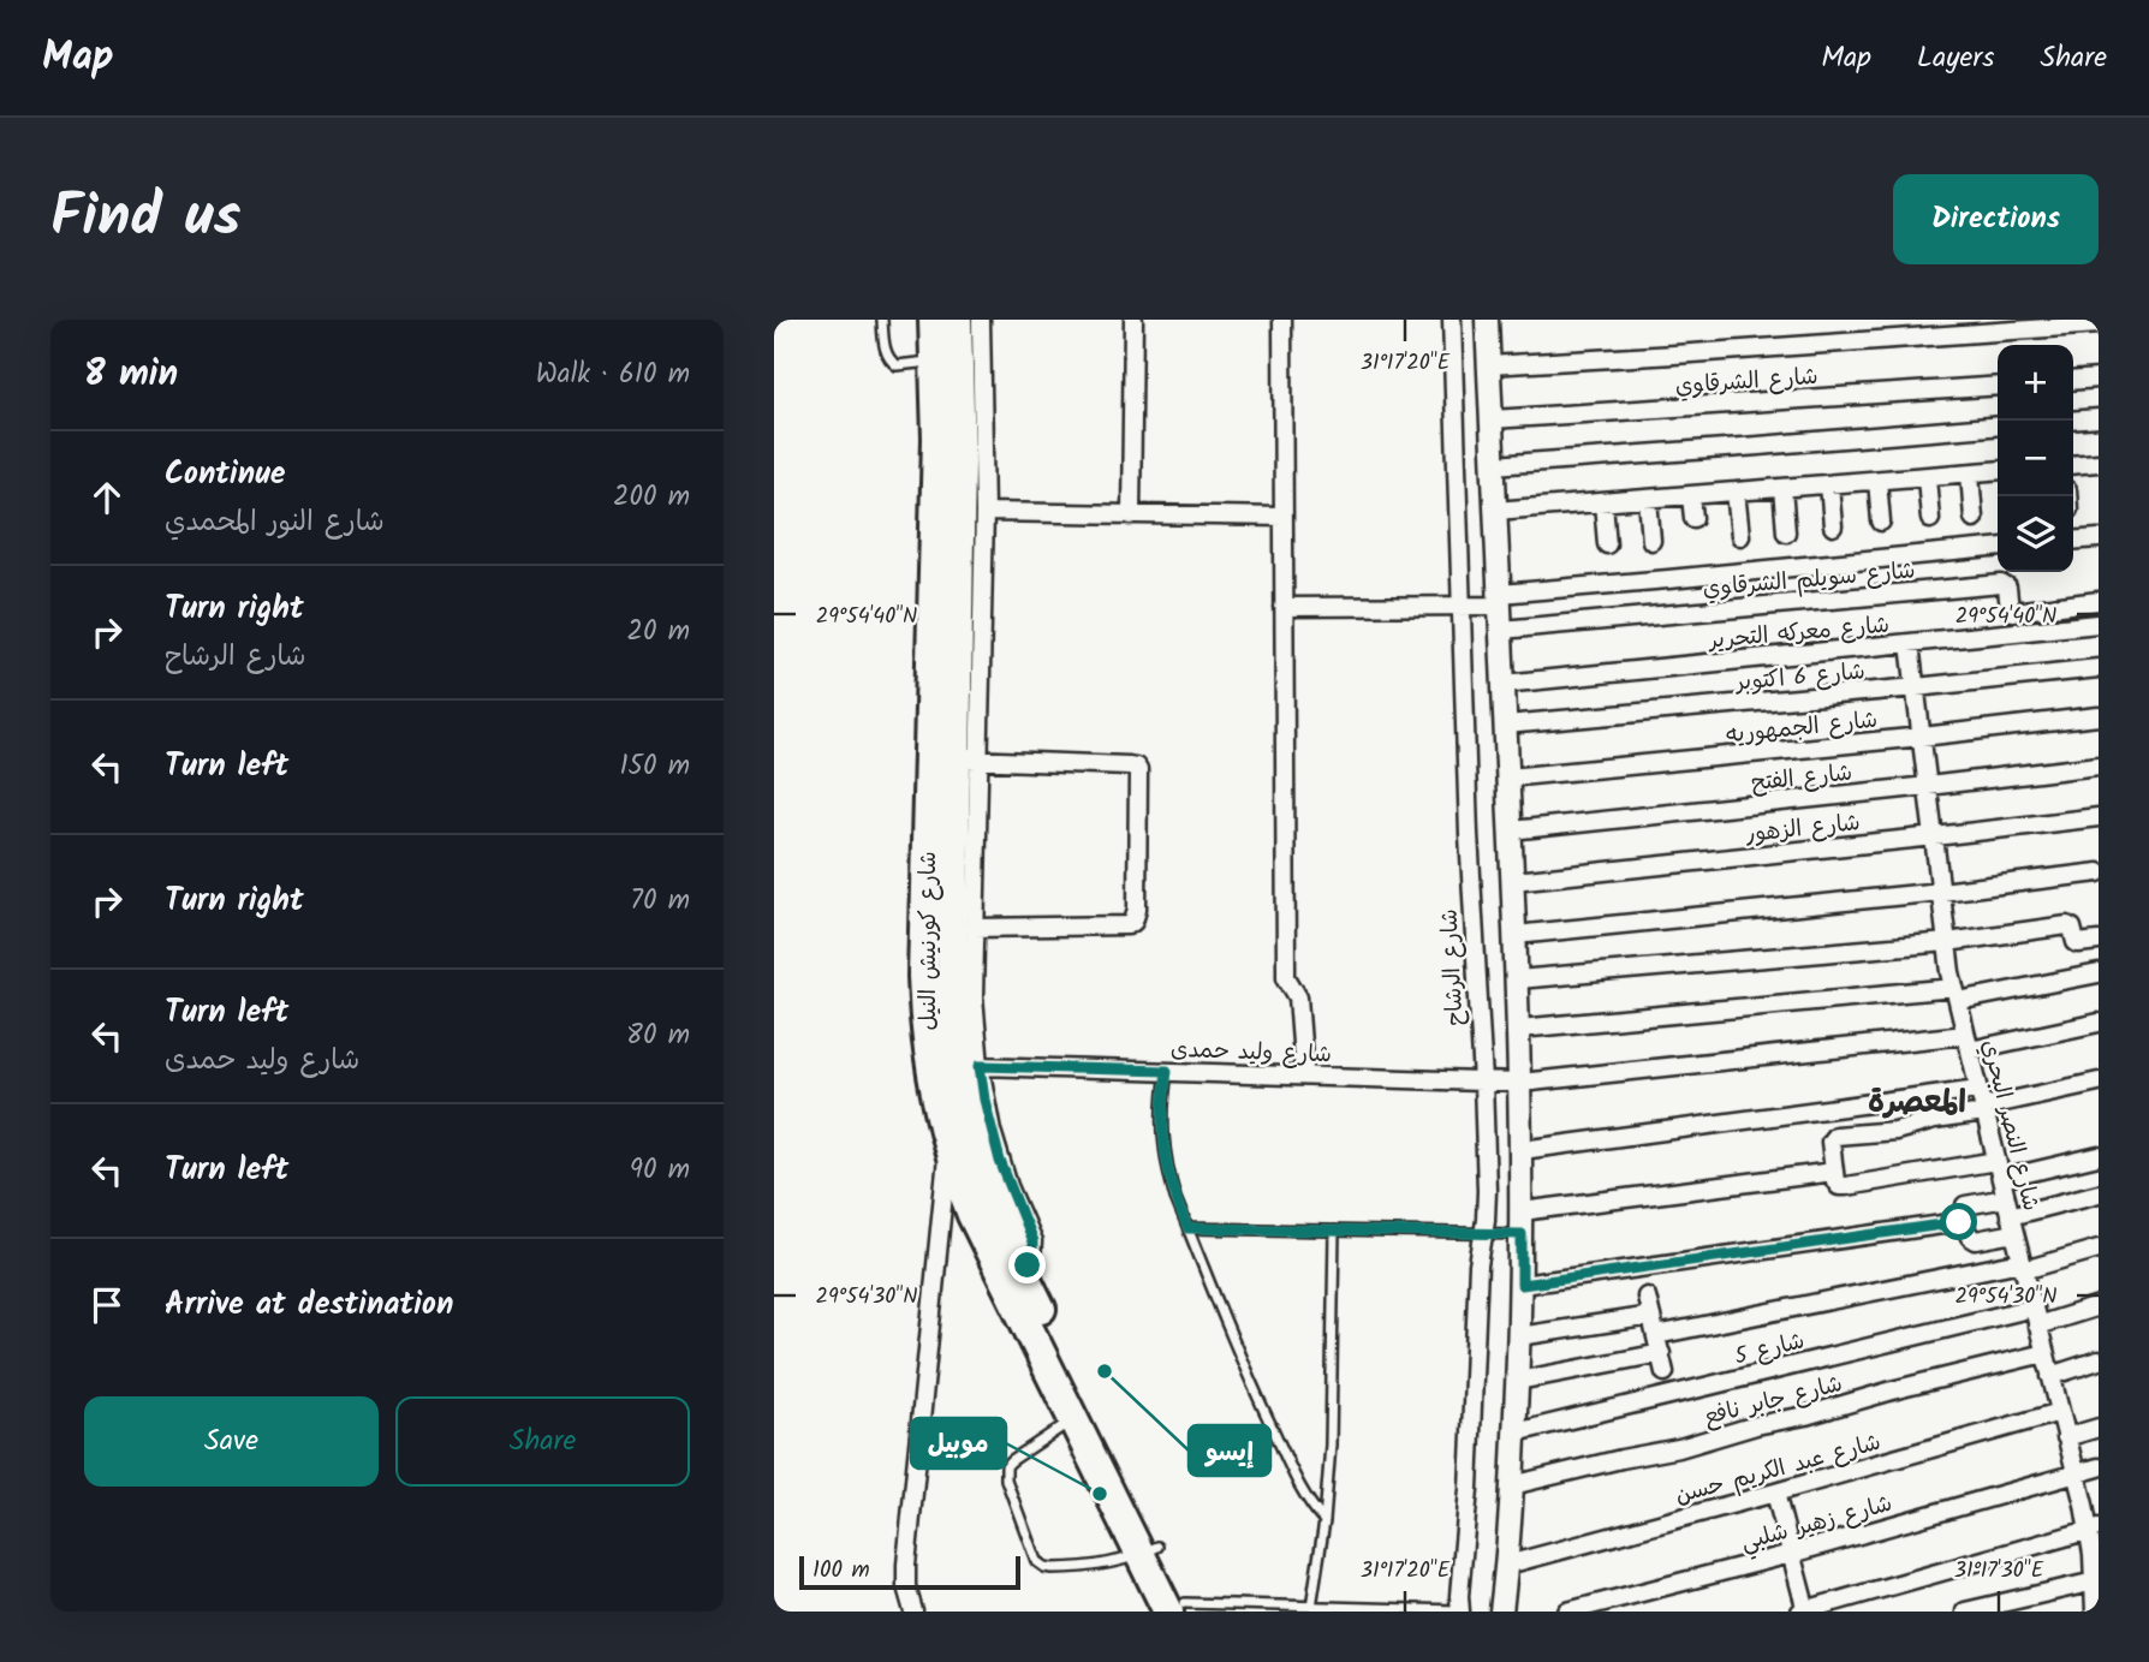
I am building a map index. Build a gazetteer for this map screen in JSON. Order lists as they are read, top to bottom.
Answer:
{
  "streets": {
    "highway": ["شارع كورنيش النيل"],
    "street": [
      "شارع الشرقاوي",
      "شارع سويلم الشرقاوي",
      "شارع معركه التحرير",
      "شارع 6 اكتوبر",
      "شارع الجمهوريه",
      "شارع الفتح",
      "شارع الزهور",
      "شارع الرشاح",
      "شارع وليد حمدى",
      "شارع النصر البحري",
      "شارع 5",
      "شارع جابر نافع",
      "شارع عبد الكريم حسن",
      "شارع زهير شلبي"
    ]
  },
  "crossings": [
    ["شارع معركه التحرير", "شارع النصر البحري"],
    ["شارع 6 اكتوبر", "شارع النصر البحري"],
    ["شارع الجمهوريه", "شارع النصر البحري"],
    ["شارع الفتح", "شارع النصر البحري"],
    ["شارع الزهور", "شارع النصر البحري"],
    ["شارع الرشاح", "شارع وليد حمدى"],
    ["شارع وليد حمدى", "شارع النصر البحري"],
    ["شارع النصر البحري", "شارع 5"],
    ["شارع النصر البحري", "شارع جابر نافع"],
    ["شارع النصر البحري", "شارع عبد الكريم حسن"],
    ["شارع النصر البحري", "شارع زهير شلبي"]
  ],
  "districts": ["المعصرة"],
  "places": ["إيسو", "موبيل"],
  "scale_bar": "100 m",
  "page": {
    "header": "Map",
    "nav": ["Map", "Layers", "Share"],
    "title": "Find us",
    "buttons": [
      "Directions",
      ["Save", "Share"]
    ],
    "heading": ["8 min", "Walk · 610 m"],
    "map_buttons": ["+", "−"],
    "list": [
      ["Continue", "شارع النور المحمدي", "200 m"],
      ["Turn right", "شارع الرشاح", "20 m"],
      ["Turn left", "150 m"],
      ["Turn right", "70 m"],
      ["Turn left", "شارع وليد حمدى", "80 m"],
      ["Turn left", "90 m"],
      "Arrive at destination"
    ],
    "scale": "100 m"
  },
  "coordinates": [
    "31°17'20\"E",
    "29°54'40\"N",
    "29°54'30\"N",
    "31°17'30\"E"
  ]
}
